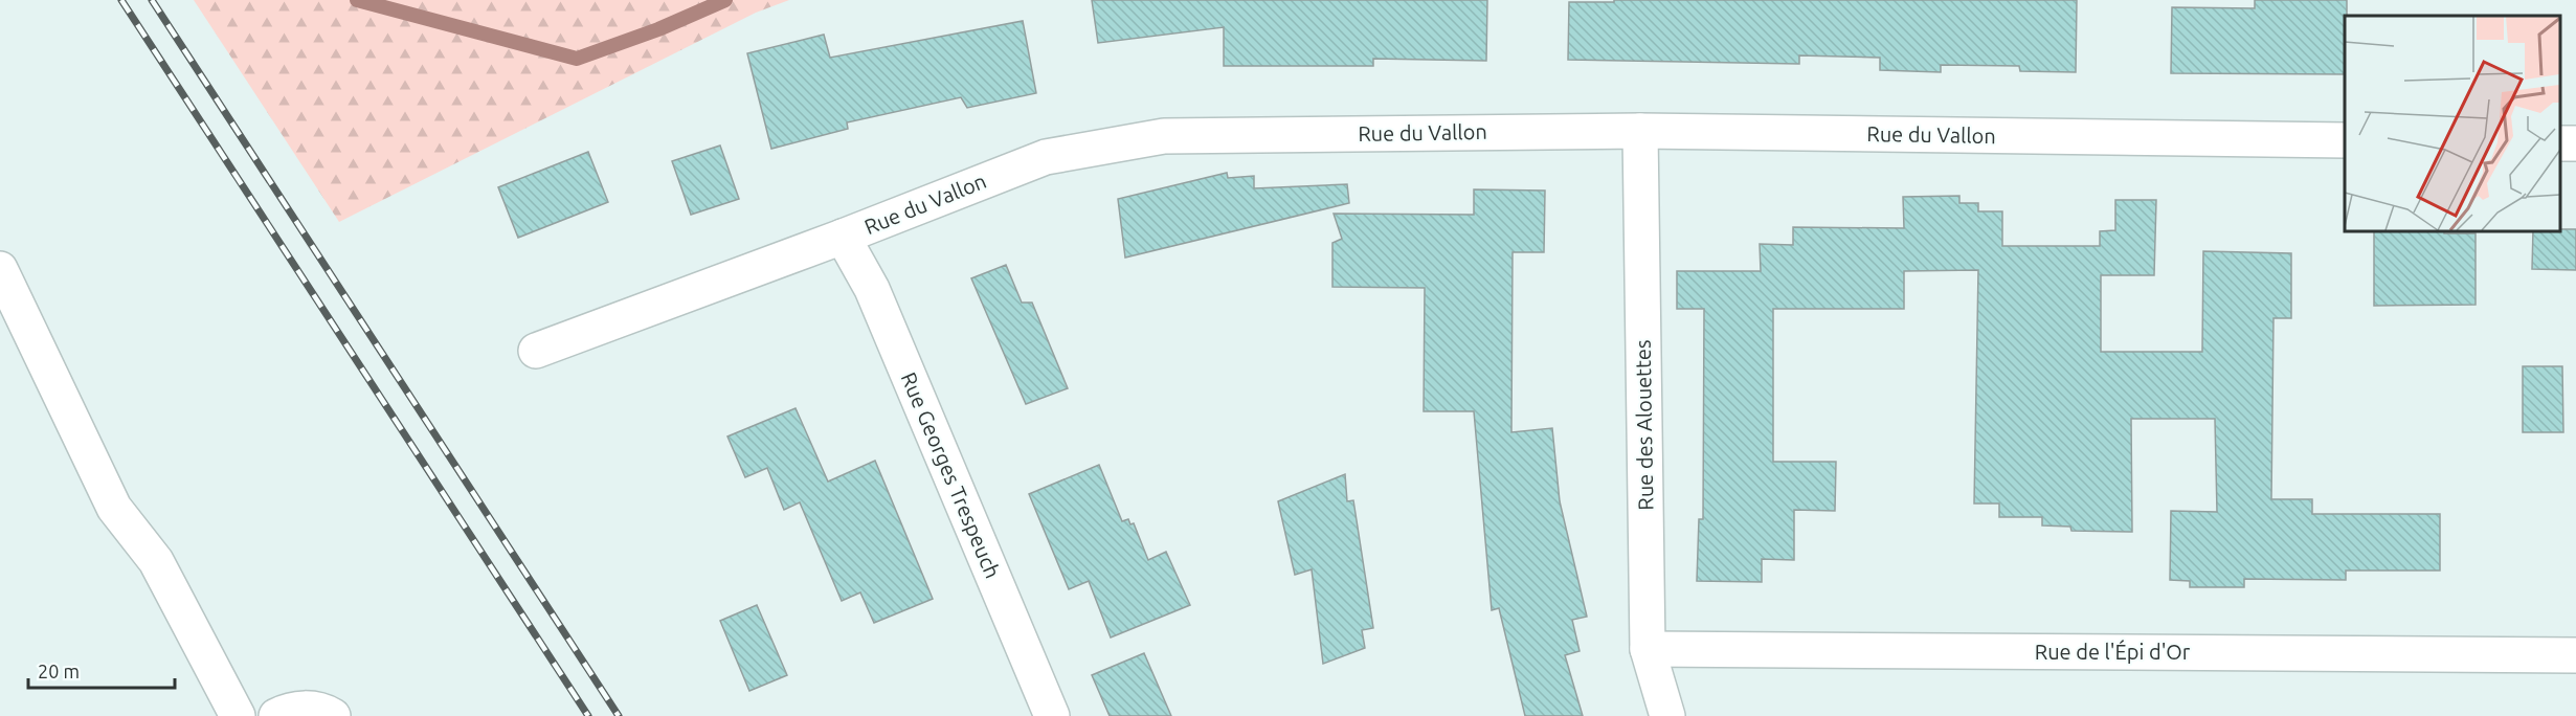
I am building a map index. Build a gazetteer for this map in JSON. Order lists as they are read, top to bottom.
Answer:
{
  "streets": {
    "street": [
      "Rue du Vallon",
      "Rue des Alouettes",
      "Rue Georges Trespeuch",
      "Rue de l'Épi d'Or"
    ]
  },
  "crossings": [
    ["Rue du Vallon", "Rue des Alouettes"],
    ["Rue du Vallon", "Rue Georges Trespeuch"],
    ["Rue des Alouettes", "Rue de l'Épi d'Or"]
  ],
  "scale_bar": "20 m"
}
